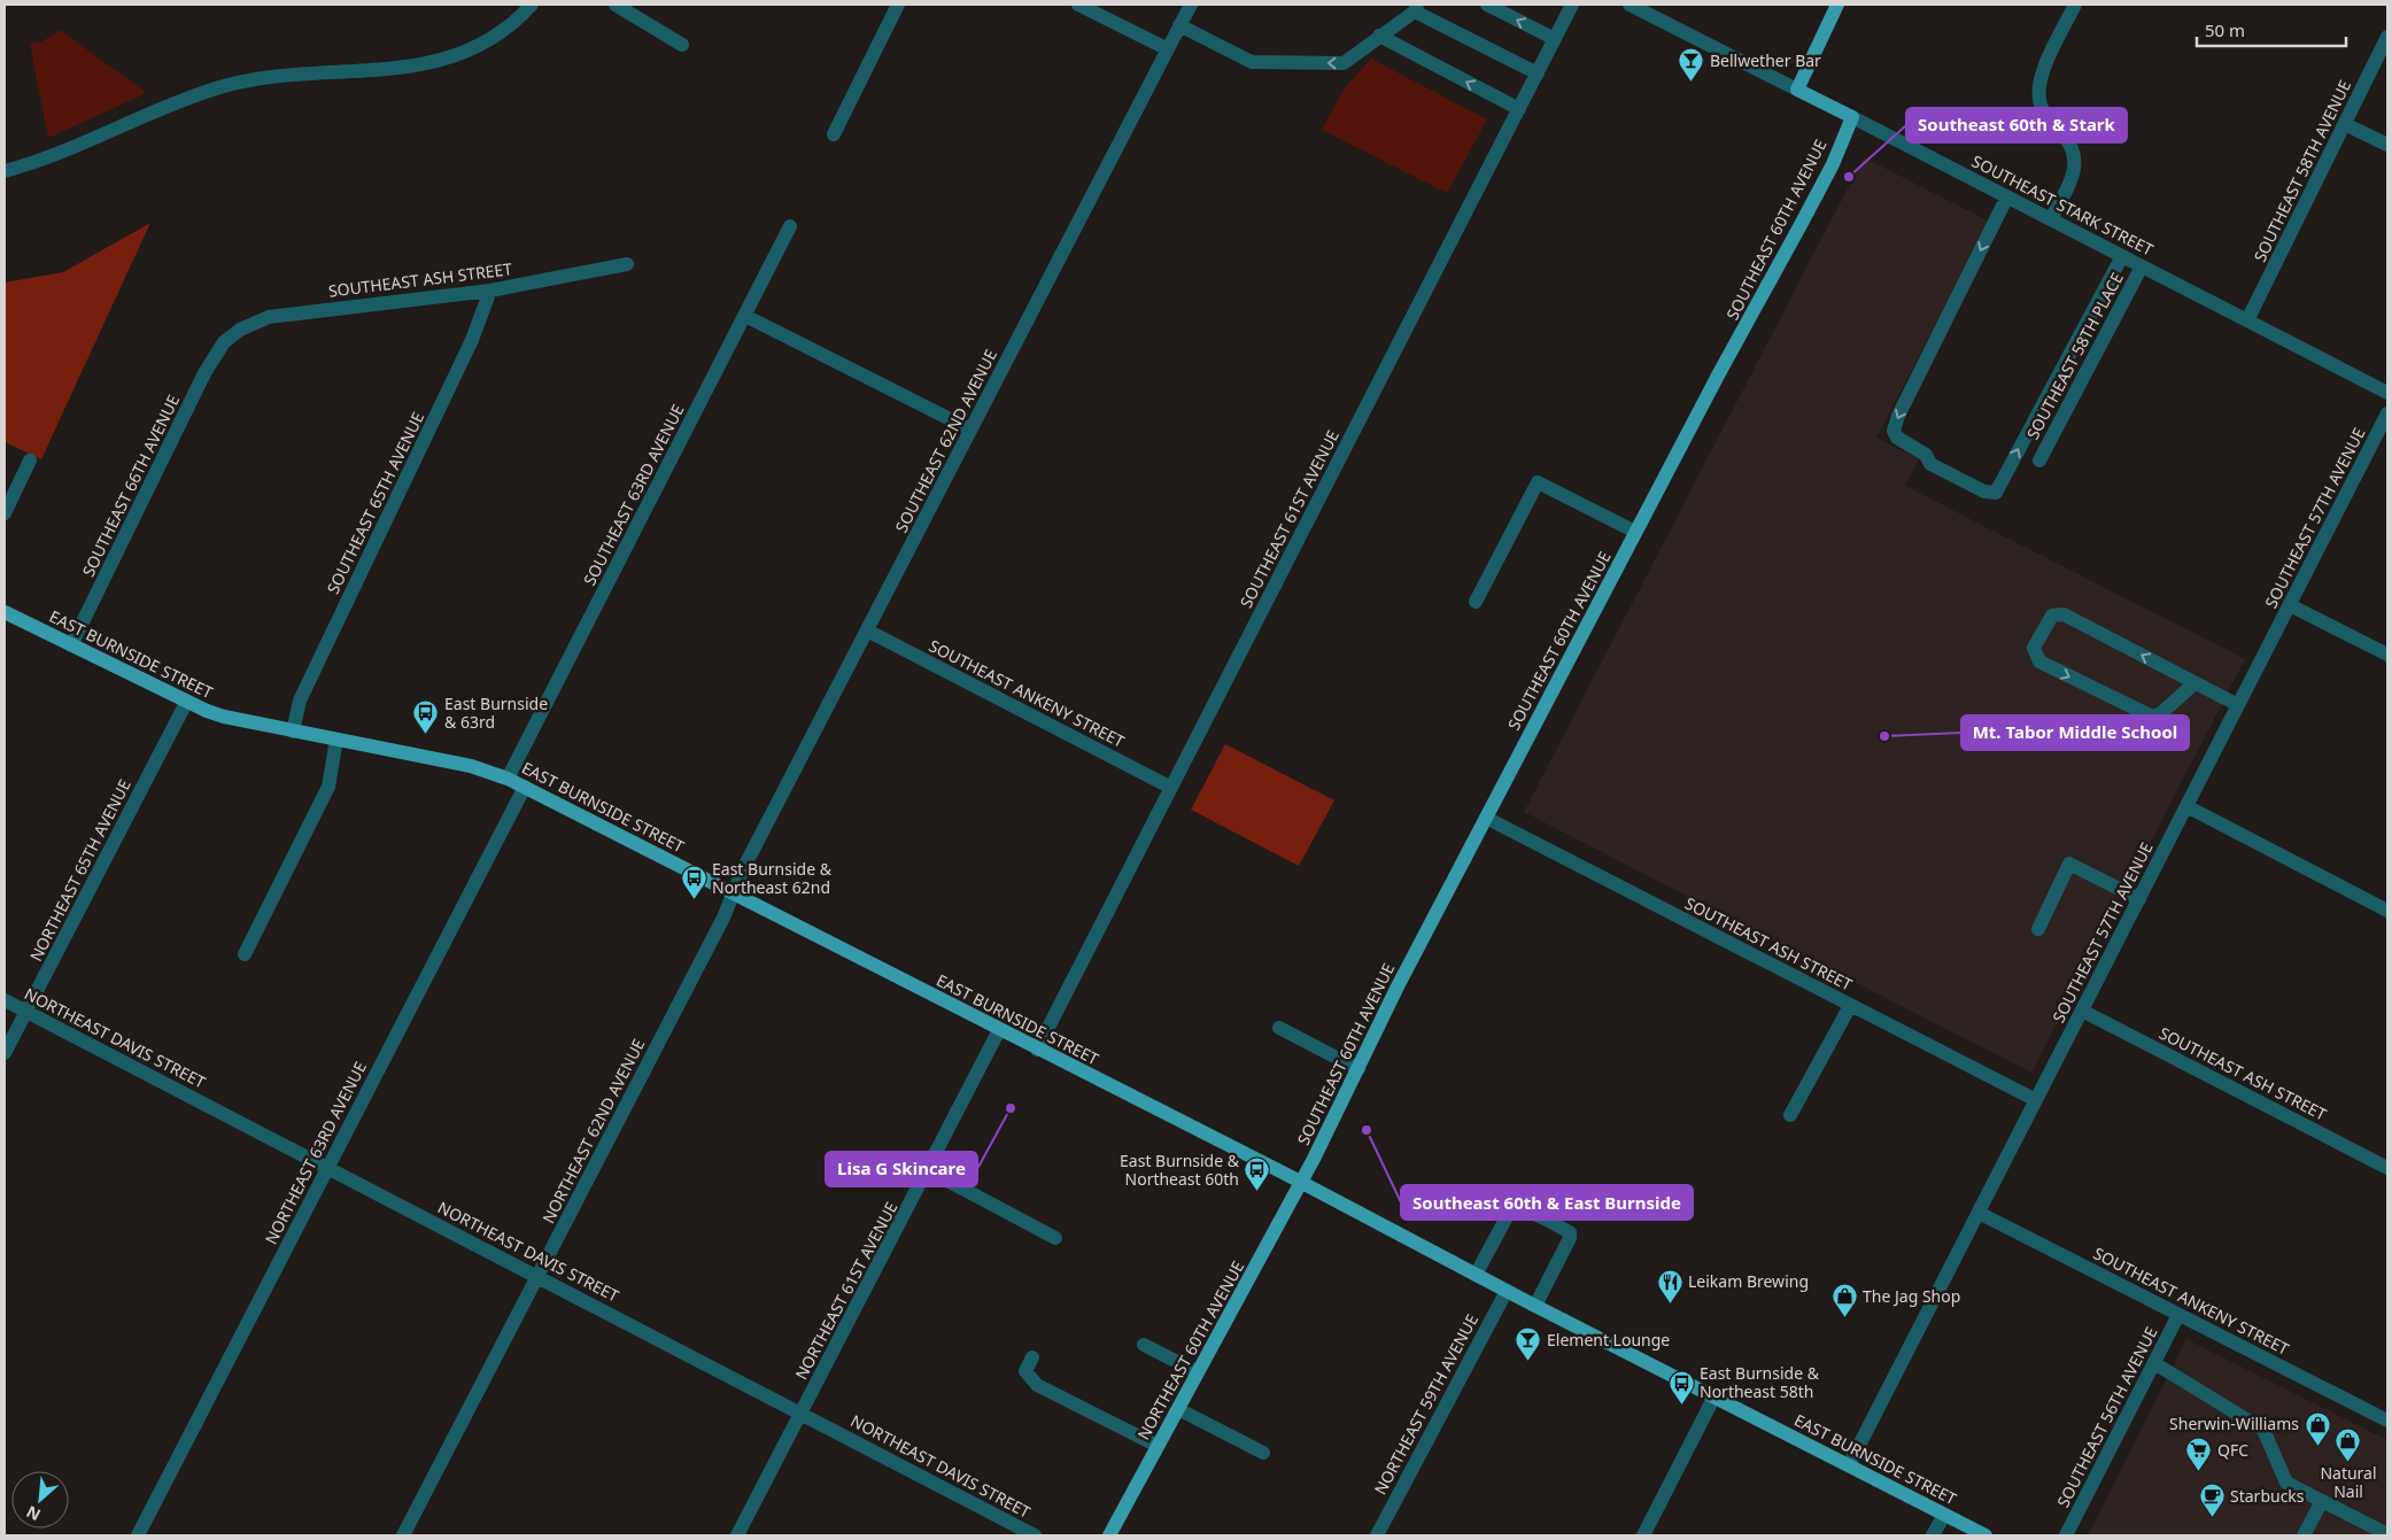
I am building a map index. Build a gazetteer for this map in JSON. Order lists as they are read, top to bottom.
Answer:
{
  "streets": {
    "main road": [
      "SOUTHEAST STARK STREET",
      "SOUTHEAST 60TH AVENUE",
      "EAST BURNSIDE STREET",
      "NORTHEAST 60TH AVENUE"
    ],
    "street": [
      "SOUTHEAST 58TH AVENUE",
      "SOUTHEAST ASH STREET",
      "SOUTHEAST 58TH PLACE",
      "SOUTHEAST 62ND AVENUE",
      "SOUTHEAST 66TH AVENUE",
      "SOUTHEAST 63RD AVENUE",
      "SOUTHEAST 65TH AVENUE",
      "SOUTHEAST 57TH AVENUE",
      "SOUTHEAST 61ST AVENUE",
      "SOUTHEAST ANKENY STREET",
      "NORTHEAST 65TH AVENUE",
      "NORTHEAST DAVIS STREET",
      "NORTHEAST 62ND AVENUE",
      "NORTHEAST 63RD AVENUE",
      "NORTHEAST 61ST AVENUE",
      "NORTHEAST 59TH AVENUE",
      "SOUTHEAST 56TH AVENUE"
    ]
  },
  "crossings": [
    ["SOUTHEAST 58TH AVENUE", "SOUTHEAST STARK STREET"],
    ["SOUTHEAST STARK STREET", "SOUTHEAST 60TH AVENUE"],
    ["SOUTHEAST STARK STREET", "SOUTHEAST 58TH PLACE"],
    ["SOUTHEAST 60TH AVENUE", "SOUTHEAST ASH STREET"],
    ["SOUTHEAST 60TH AVENUE", "EAST BURNSIDE STREET"],
    ["SOUTHEAST 60TH AVENUE", "NORTHEAST 60TH AVENUE"],
    ["SOUTHEAST ASH STREET", "SOUTHEAST 66TH AVENUE"],
    ["SOUTHEAST ASH STREET", "SOUTHEAST 65TH AVENUE"],
    ["SOUTHEAST ASH STREET", "SOUTHEAST 57TH AVENUE"],
    ["SOUTHEAST 62ND AVENUE", "EAST BURNSIDE STREET"],
    ["SOUTHEAST 62ND AVENUE", "SOUTHEAST ANKENY STREET"],
    ["SOUTHEAST 62ND AVENUE", "NORTHEAST 62ND AVENUE"],
    ["SOUTHEAST 66TH AVENUE", "EAST BURNSIDE STREET"],
    ["SOUTHEAST 63RD AVENUE", "EAST BURNSIDE STREET"],
    ["SOUTHEAST 65TH AVENUE", "EAST BURNSIDE STREET"],
    ["SOUTHEAST 57TH AVENUE", "EAST BURNSIDE STREET"],
    ["SOUTHEAST 57TH AVENUE", "SOUTHEAST ANKENY STREET"],
    ["SOUTHEAST 61ST AVENUE", "EAST BURNSIDE STREET"],
    ["SOUTHEAST 61ST AVENUE", "SOUTHEAST ANKENY STREET"],
    ["EAST BURNSIDE STREET", "NORTHEAST 65TH AVENUE"],
    ["EAST BURNSIDE STREET", "NORTHEAST 62ND AVENUE"],
    ["EAST BURNSIDE STREET", "NORTHEAST 63RD AVENUE"],
    ["EAST BURNSIDE STREET", "NORTHEAST 61ST AVENUE"],
    ["EAST BURNSIDE STREET", "NORTHEAST 60TH AVENUE"],
    ["EAST BURNSIDE STREET", "NORTHEAST 59TH AVENUE"],
    ["SOUTHEAST ANKENY STREET", "SOUTHEAST 56TH AVENUE"],
    ["NORTHEAST 65TH AVENUE", "NORTHEAST DAVIS STREET"],
    ["NORTHEAST DAVIS STREET", "NORTHEAST 62ND AVENUE"],
    ["NORTHEAST DAVIS STREET", "NORTHEAST 63RD AVENUE"],
    ["NORTHEAST DAVIS STREET", "NORTHEAST 61ST AVENUE"]
  ],
  "places": {
    "bar": ["Bellwether Bar", "Element Lounge"],
    "other": [
      "Southeast 60th & Stark",
      "Mt. Tabor Middle School",
      "Lisa G Skincare",
      "Southeast 60th & East Burnside"
    ],
    "bus stop": [
      "East Burnside & 63rd",
      "East Burnside & Northeast 62nd",
      "East Burnside & Northeast 60th",
      "East Burnside & Northeast 58th"
    ],
    "restaurant": ["Leikam Brewing"],
    "shop": ["The Jag Shop", "Sherwin-Williams", "Natural Nail"],
    "supermarket": ["QFC"],
    "cafe": ["Starbucks"]
  },
  "scale_bar": "50 m",
  "north": "bottom left"
}
